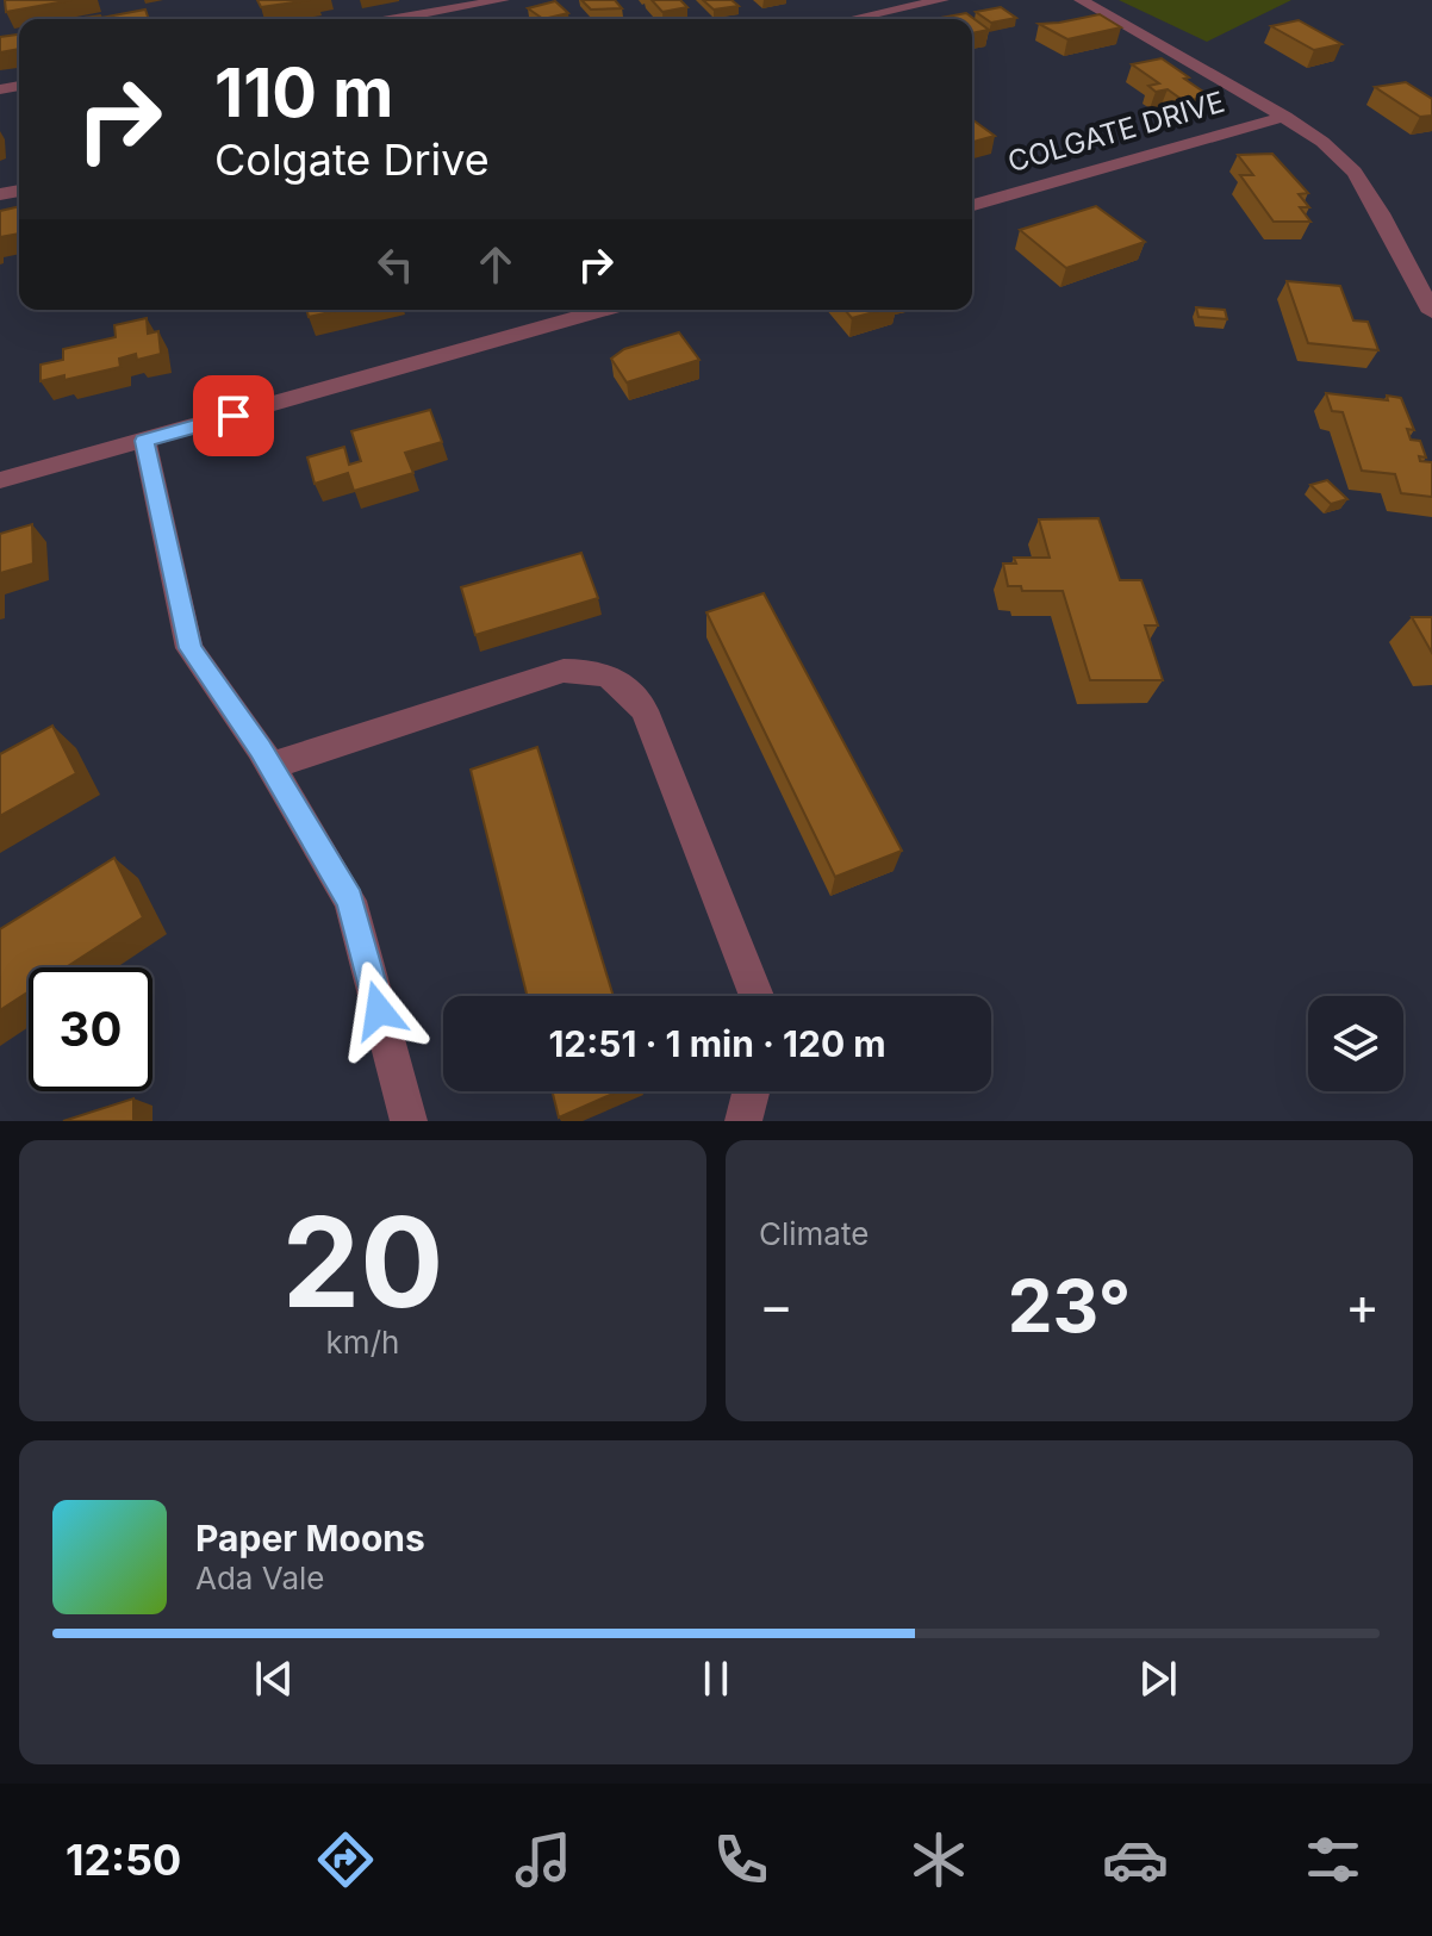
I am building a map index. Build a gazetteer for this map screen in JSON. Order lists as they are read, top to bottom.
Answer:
{
  "streets": {
    "street": ["COLGATE DRIVE"]
  },
  "page": {
    "turn": ["110 m", "Colgate Drive"],
    "limit": "30",
    "trip": "12:51 · 1 min · 120 m",
    "tile": [
      ["20", "km/h"],
      "Climate"
    ],
    "heat": ["−", "23°", "+"],
    "song": ["Paper Moons", "Ada Vale"],
    "tabs": "12:50"
  }
}
